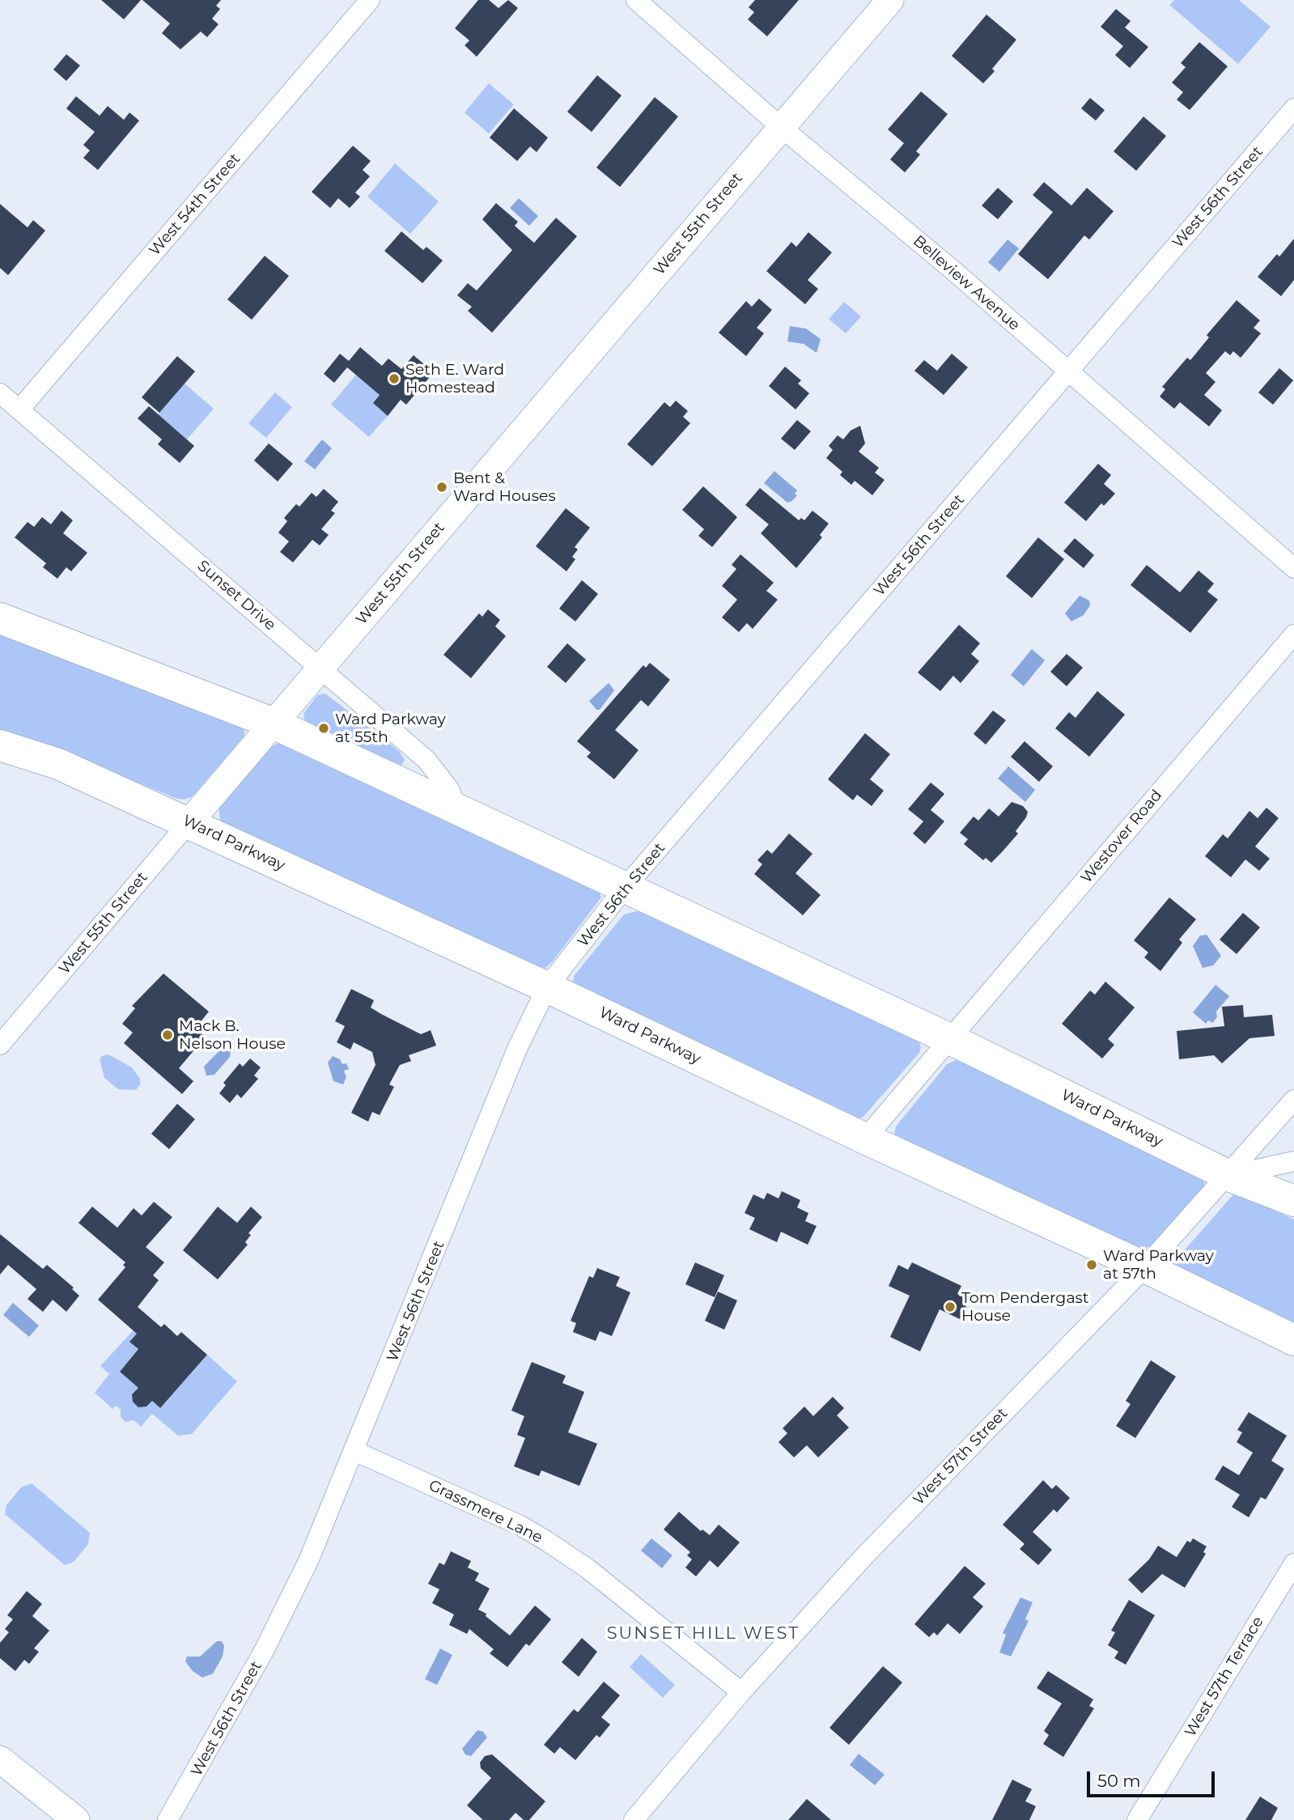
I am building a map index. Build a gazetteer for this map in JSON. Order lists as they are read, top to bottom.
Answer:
{
  "streets": {
    "main road": ["West 55th Street", "Ward Parkway"],
    "street": [
      "West 56th Street",
      "West 54th Street",
      "Belleview Avenue",
      "Sunset Drive",
      "Westover Road",
      "West 57th Street",
      "Grassmere Lane",
      "West 57th Terrace"
    ]
  },
  "crossings": [
    ["West 56th Street", "Belleview Avenue"],
    ["West 56th Street", "Ward Parkway"],
    ["West 56th Street", "Grassmere Lane"],
    ["West 54th Street", "Sunset Drive"],
    ["West 55th Street", "Belleview Avenue"],
    ["West 55th Street", "Sunset Drive"],
    ["West 55th Street", "Ward Parkway"],
    ["Sunset Drive", "Ward Parkway"],
    ["Westover Road", "Ward Parkway"],
    ["Ward Parkway", "West 57th Street"],
    ["West 57th Street", "Grassmere Lane"]
  ],
  "districts": ["SUNSET HILL WEST"],
  "places": [
    "Seth E. Ward Homestead",
    "Bent & Ward Houses",
    "Ward Parkway at 55th",
    "Mack B. Nelson House",
    "Ward Parkway at 57th",
    "Tom Pendergast House"
  ],
  "scale_bar": "50 m"
}
